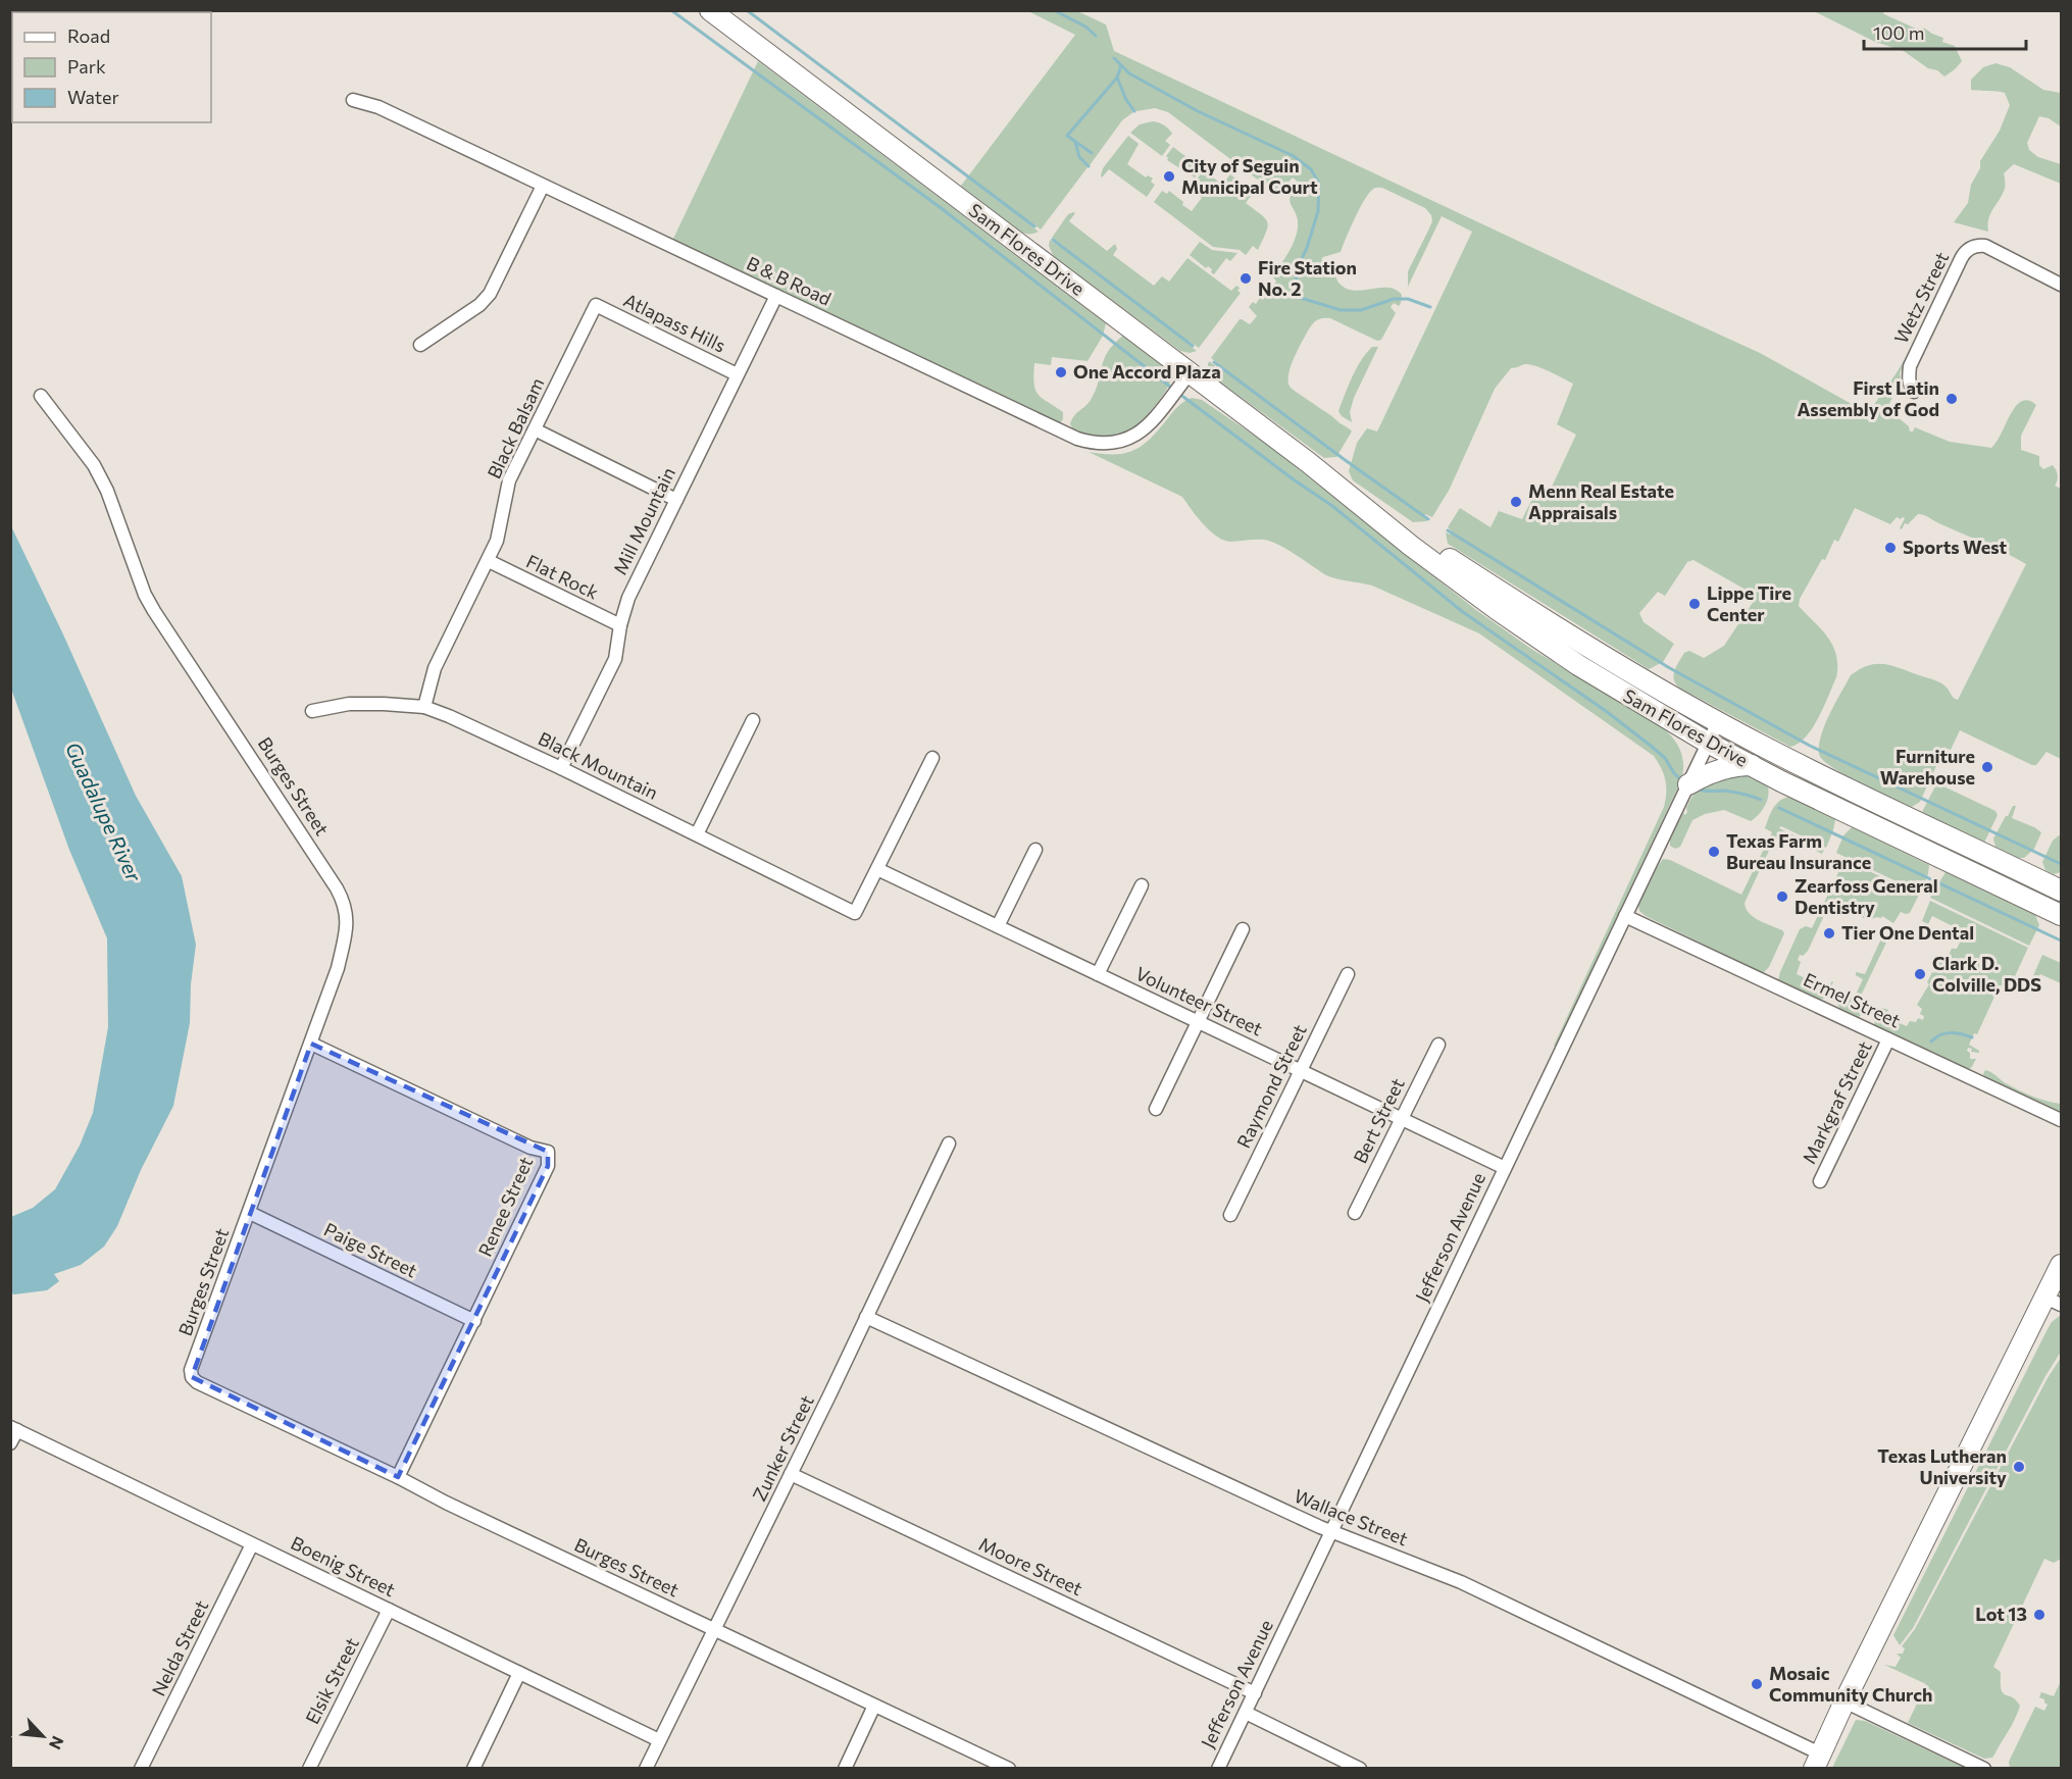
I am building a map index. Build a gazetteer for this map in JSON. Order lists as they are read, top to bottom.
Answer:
{
  "streets": {
    "main road": ["Sam Flores Drive"],
    "street": [
      "B & B Road",
      "Wetz Street",
      "Atlapass Hills",
      "Black Balsam",
      "Mill Mountain",
      "Flat Rock",
      "Black Mountain",
      "Burges Street",
      "Ermel Street",
      "Volunteer Street",
      "Raymond Street",
      "Markgraf Street",
      "Bert Street",
      "Renee Street",
      "Jefferson Avenue",
      "Paige Street",
      "Zunker Street",
      "Wallace Street",
      "Boenig Street",
      "Moore Street",
      "Nelda Street",
      "Elsik Street"
    ]
  },
  "crossings": [
    ["Sam Flores Drive", "B & B Road"],
    ["Sam Flores Drive", "Jefferson Avenue"],
    ["B & B Road", "Mill Mountain"],
    ["Atlapass Hills", "Black Balsam"],
    ["Atlapass Hills", "Mill Mountain"],
    ["Black Balsam", "Flat Rock"],
    ["Black Balsam", "Black Mountain"],
    ["Mill Mountain", "Flat Rock"],
    ["Mill Mountain", "Black Mountain"],
    ["Black Mountain", "Volunteer Street"],
    ["Burges Street", "Renee Street"],
    ["Burges Street", "Paige Street"],
    ["Burges Street", "Zunker Street"],
    ["Ermel Street", "Markgraf Street"],
    ["Ermel Street", "Jefferson Avenue"],
    ["Volunteer Street", "Raymond Street"],
    ["Volunteer Street", "Bert Street"],
    ["Volunteer Street", "Jefferson Avenue"],
    ["Renee Street", "Paige Street"],
    ["Jefferson Avenue", "Wallace Street"],
    ["Jefferson Avenue", "Moore Street"],
    ["Zunker Street", "Wallace Street"],
    ["Zunker Street", "Boenig Street"],
    ["Zunker Street", "Moore Street"],
    ["Boenig Street", "Nelda Street"],
    ["Boenig Street", "Elsik Street"]
  ],
  "water": ["Guadalupe River"],
  "places": [
    "City of Seguin Municipal Court",
    "Fire Station No. 2",
    "One Accord Plaza",
    "First Latin Assembly of God",
    "Menn Real Estate Appraisals",
    "Sports West",
    "Lippe Tire Center",
    "Furniture Warehouse",
    "Texas Farm Bureau Insurance",
    "Zearfoss General Dentistry",
    "Tier One Dental",
    "Clark D. Colville, DDS",
    "Texas Lutheran University",
    "Lot 13",
    "Mosaic Community Church"
  ],
  "legend": ["Road", "Park", "Water"],
  "scale_bar": "100 m",
  "north": "bottom right"
}
